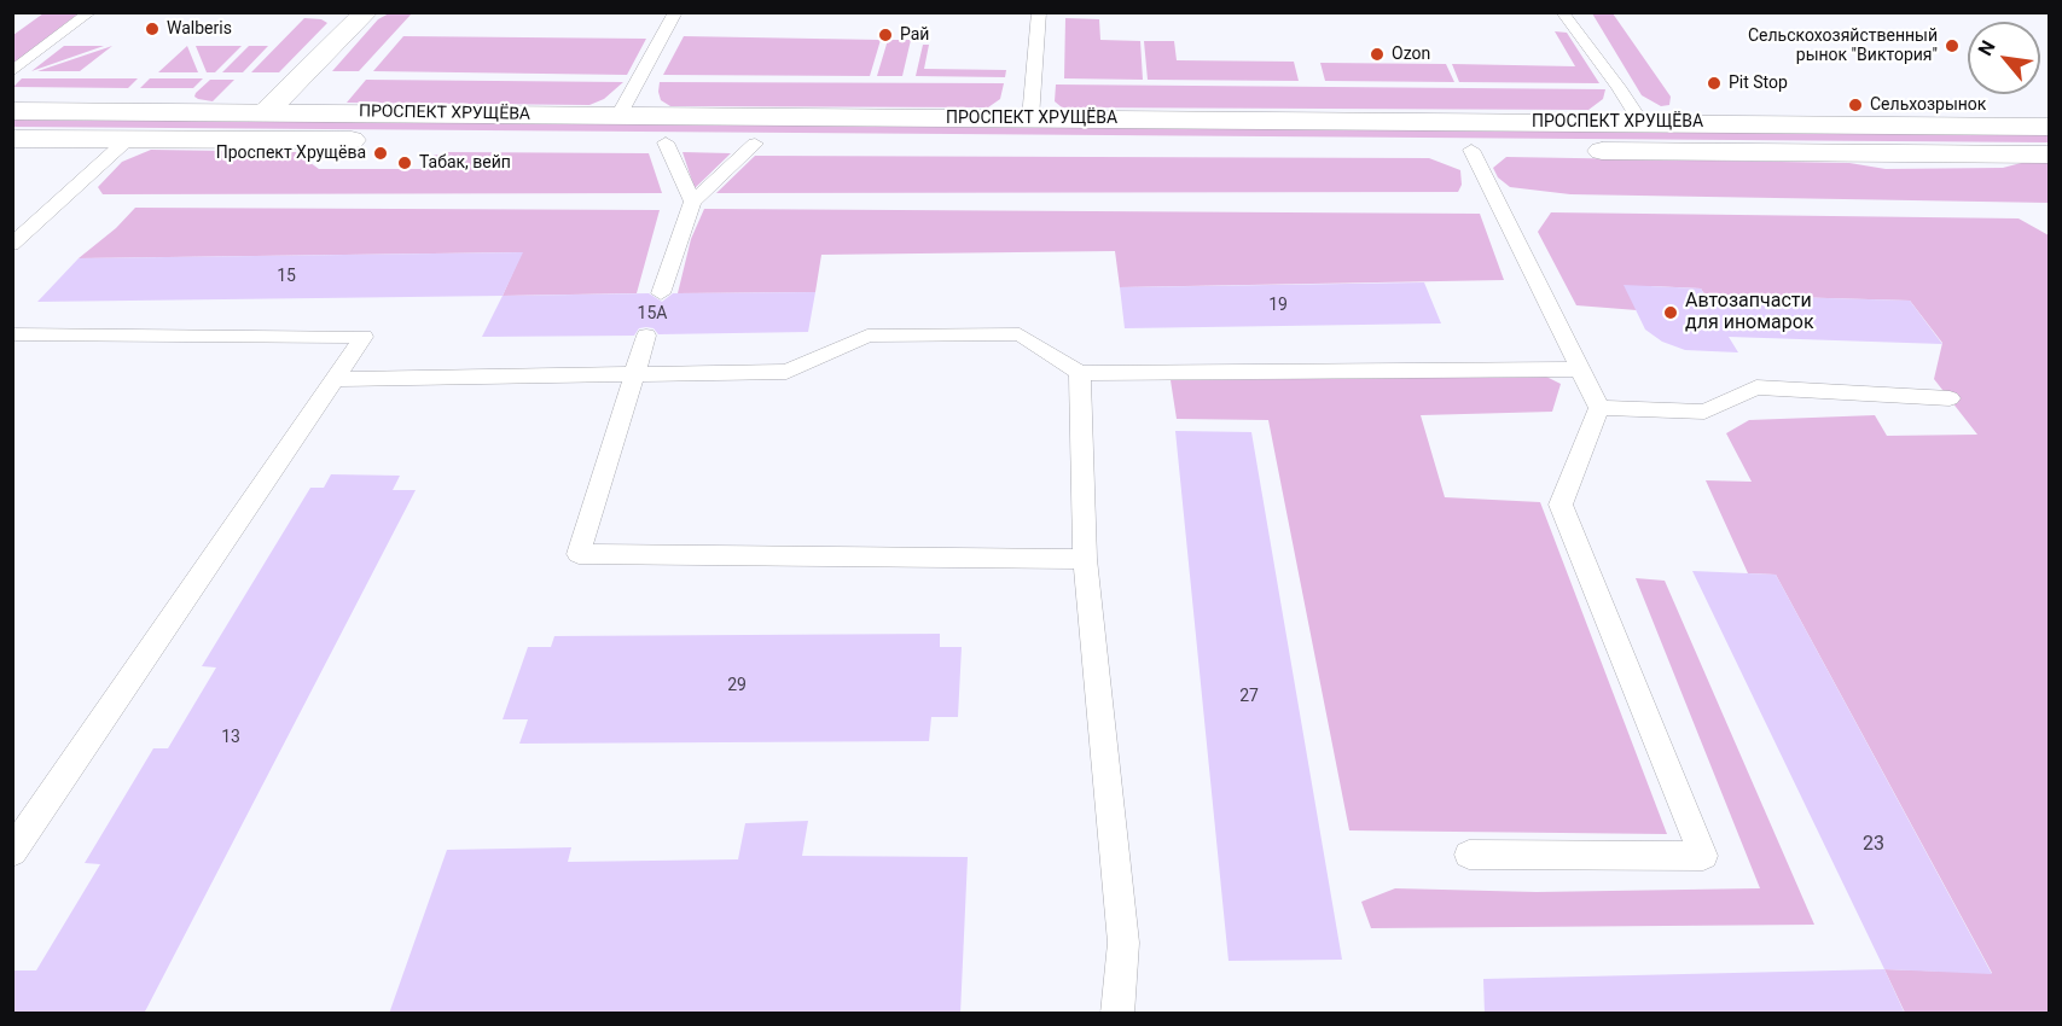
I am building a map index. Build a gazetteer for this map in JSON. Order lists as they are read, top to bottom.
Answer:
{
  "streets": {
    "main road": ["ПРОСПЕКТ ХРУЩЁВА"]
  },
  "places": [
    "Walberis",
    "Рай",
    "Сельскохозяйственный рынок \"Виктория\"",
    "Ozon",
    "Pit Stop",
    "Сельхозрынок",
    "Проспект Хрущёва",
    "Табак, вейп",
    "Автозапчасти для иномарок"
  ],
  "house_numbers": [
    "15",
    "19",
    "15А",
    "29",
    "27",
    "13",
    "23"
  ],
  "north": "top left"
}
